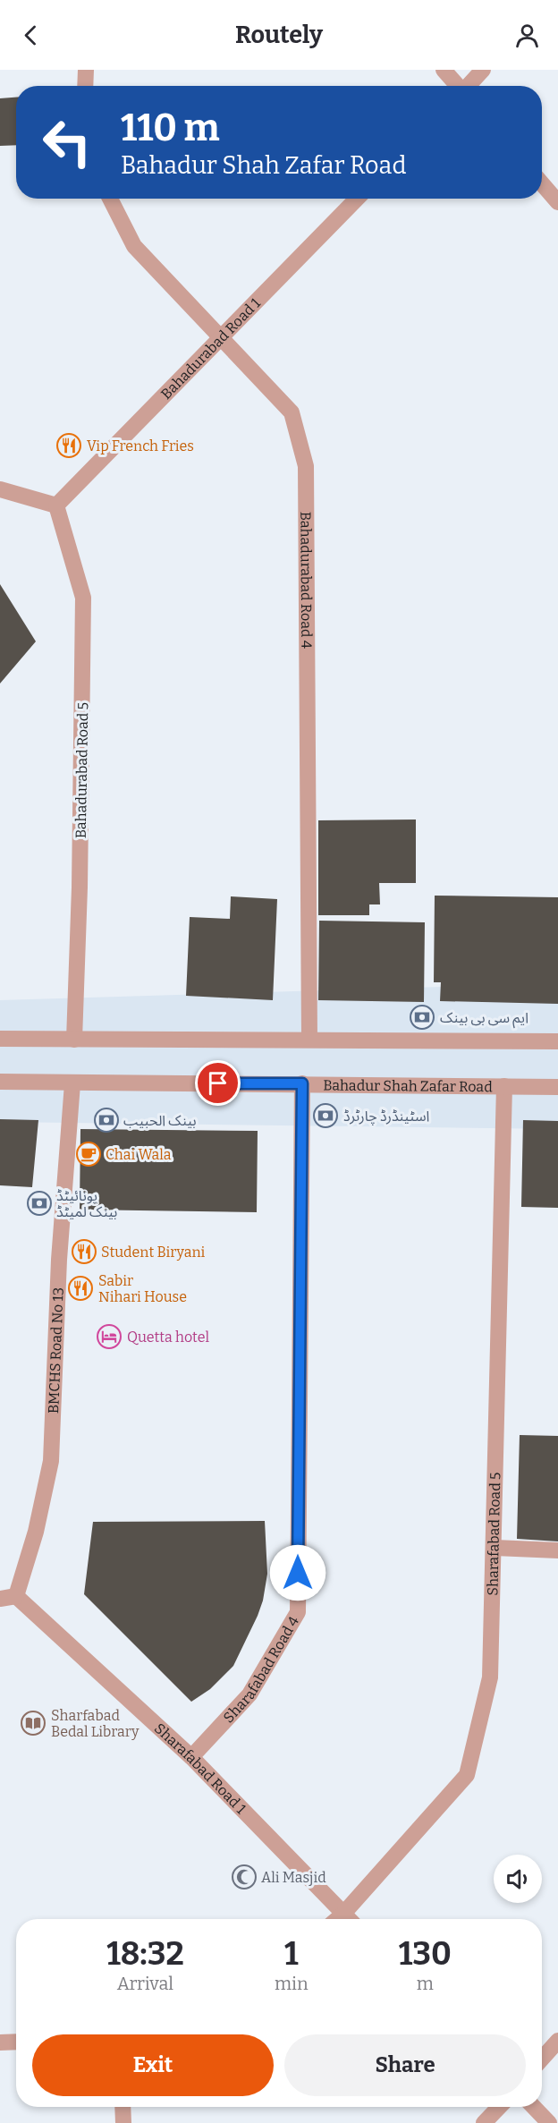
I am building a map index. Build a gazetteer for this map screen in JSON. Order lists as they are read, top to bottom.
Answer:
{
  "streets": {
    "street": [
      "Bahadurabad Road 1",
      "Bahadurabad Road 4",
      "Bahadurabad Road 5",
      "Bahadur Shah Zafar Road",
      "BMCHS Road No 13",
      "Sharafabad Road 5",
      "Sharafabad Road 4",
      "Sharafabad Road 1"
    ]
  },
  "crossings": [
    ["Bahadurabad Road 1", "Bahadurabad Road 4"],
    ["Bahadurabad Road 1", "Bahadurabad Road 5"],
    ["Bahadur Shah Zafar Road", "BMCHS Road No 13"],
    ["Bahadur Shah Zafar Road", "Sharafabad Road 5"],
    ["Bahadur Shah Zafar Road", "Sharafabad Road 4"],
    ["BMCHS Road No 13", "Sharafabad Road 1"],
    ["Sharafabad Road 5", "Sharafabad Road 1"],
    ["Sharafabad Road 4", "Sharafabad Road 1"]
  ],
  "places": {
    "restaurant": ["Vip French Fries", "Student Biryani", "Sabir Nihari House"],
    "bank": [
      "ایم سی بی بینک",
      "اسٹینڈرڈ چارٹرڈ",
      "بينک الحبيب",
      "یونائیٹڈ بینک لمیٹڈ"
    ],
    "cafe": ["Chai Wala"],
    "hotel": ["Quetta hotel"],
    "library": ["Sharfabad Bedal Library"],
    "mosque": ["Ali Masjid"]
  },
  "page": {
    "header": "Routely",
    "turn": ["110 m", "Bahadur Shah Zafar Road"],
    "eta": [
      "18:32",
      "Arrival",
      "1",
      "min",
      "130",
      "m"
    ],
    "buttons": ["Exit", "Share"]
  }
}
